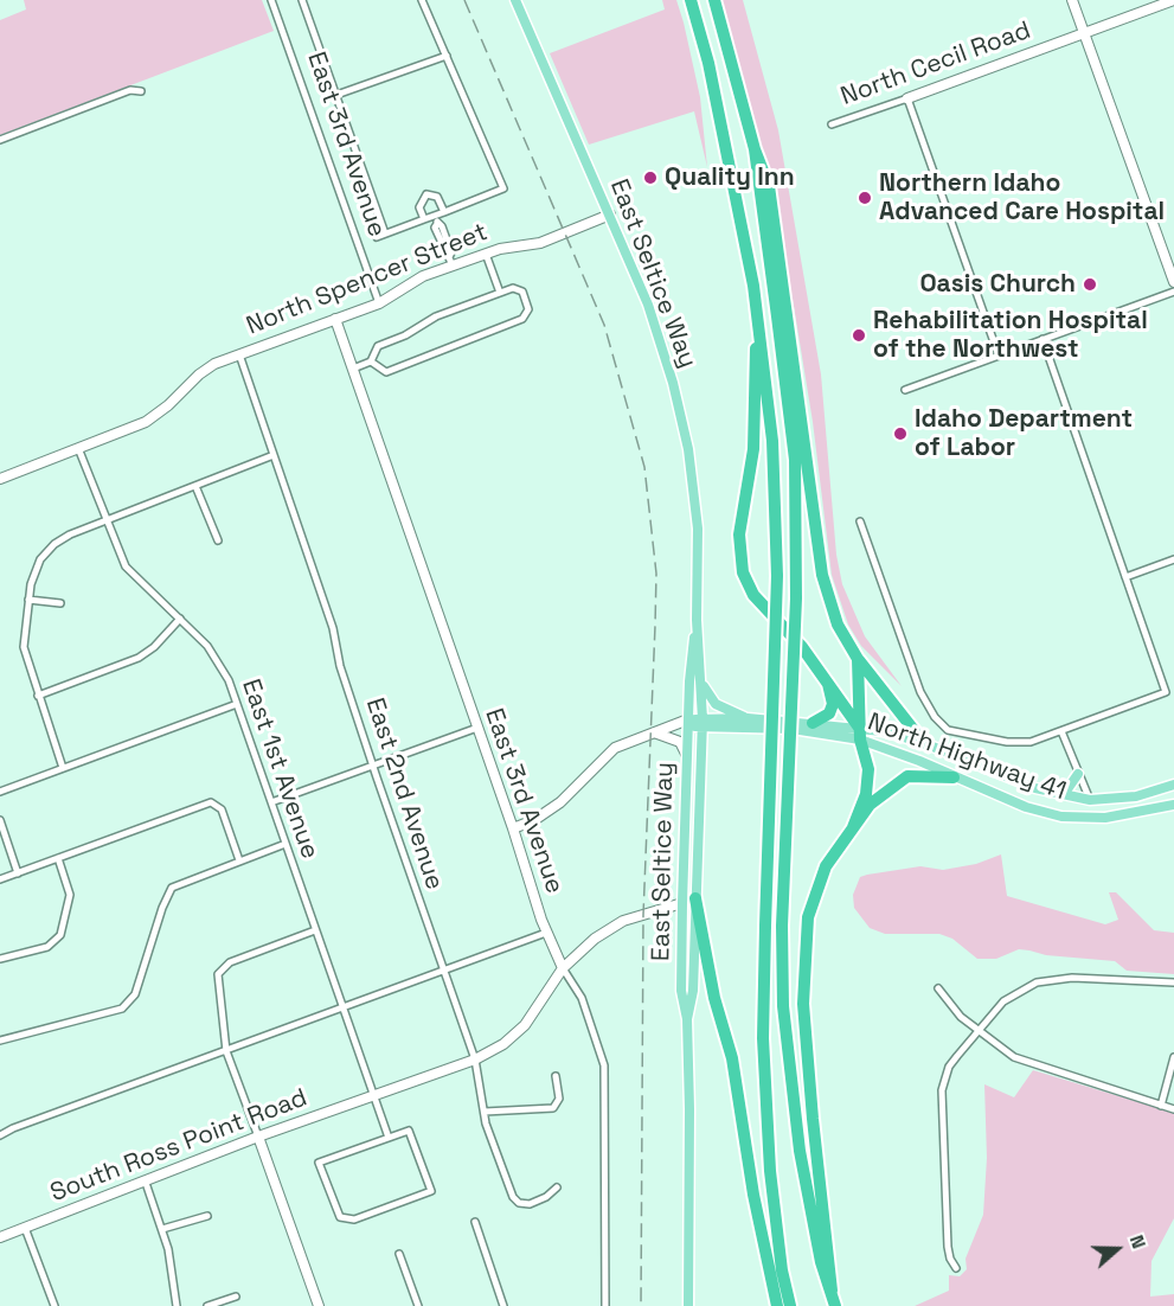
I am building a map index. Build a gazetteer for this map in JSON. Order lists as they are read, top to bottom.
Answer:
{
  "streets": {
    "main road": ["East Seltice Way", "North Highway 41"],
    "street": [
      "North Cecil Road",
      "East 3rd Avenue",
      "North Spencer Street",
      "East 1st Avenue",
      "East 2nd Avenue",
      "South Ross Point Road"
    ]
  },
  "crossings": [
    ["East 3rd Avenue", "North Spencer Street"],
    ["East 3rd Avenue", "South Ross Point Road"],
    ["East Seltice Way", "North Spencer Street"],
    ["East Seltice Way", "North Highway 41"],
    ["East Seltice Way", "South Ross Point Road"],
    ["North Spencer Street", "East 1st Avenue"],
    ["North Spencer Street", "East 2nd Avenue"],
    ["East 1st Avenue", "South Ross Point Road"],
    ["East 2nd Avenue", "South Ross Point Road"]
  ],
  "places": [
    "Quality Inn",
    "Northern Idaho Advanced Care Hospital",
    "Oasis Church",
    "Rehabilitation Hospital of the Northwest",
    "Idaho Department of Labor"
  ],
  "north": "right"
}
